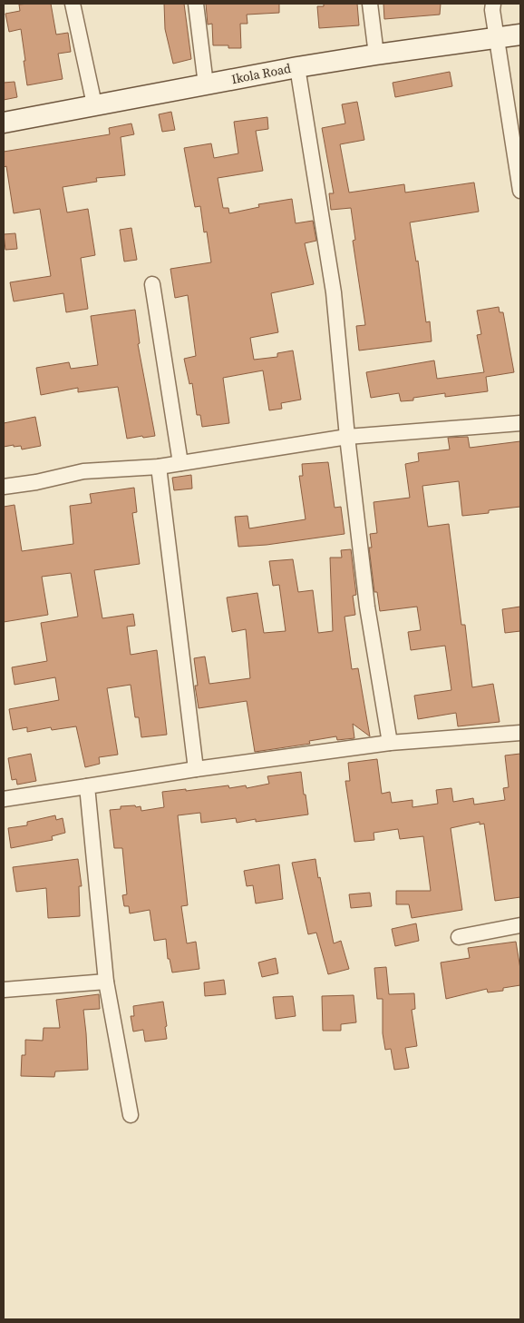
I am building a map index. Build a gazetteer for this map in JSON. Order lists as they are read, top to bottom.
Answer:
{
  "streets": {
    "street": ["Ikola Road"]
  }
}
